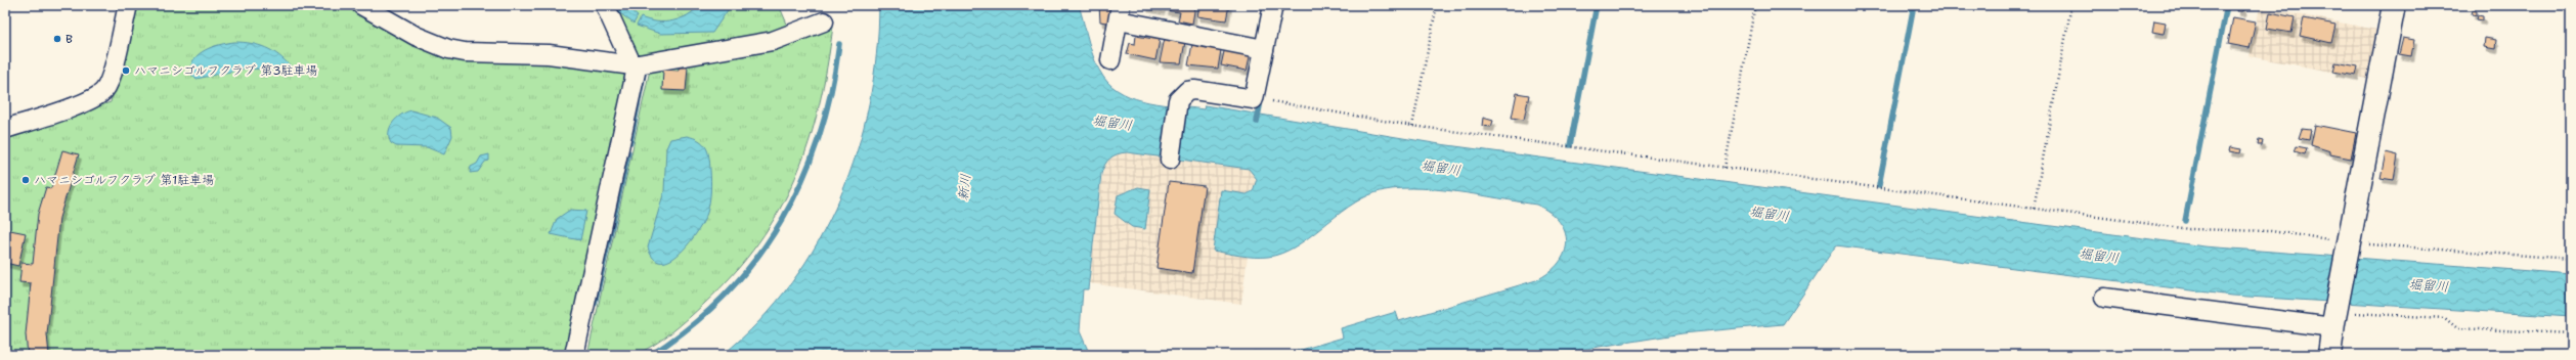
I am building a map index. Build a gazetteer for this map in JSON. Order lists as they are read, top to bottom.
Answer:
{
  "water": ["堀留川", "新川"],
  "places": ["B", "ハマニシゴルフクラブ 第3駐車場", "ハマニシゴルフクラブ 第1駐車場"]
}
